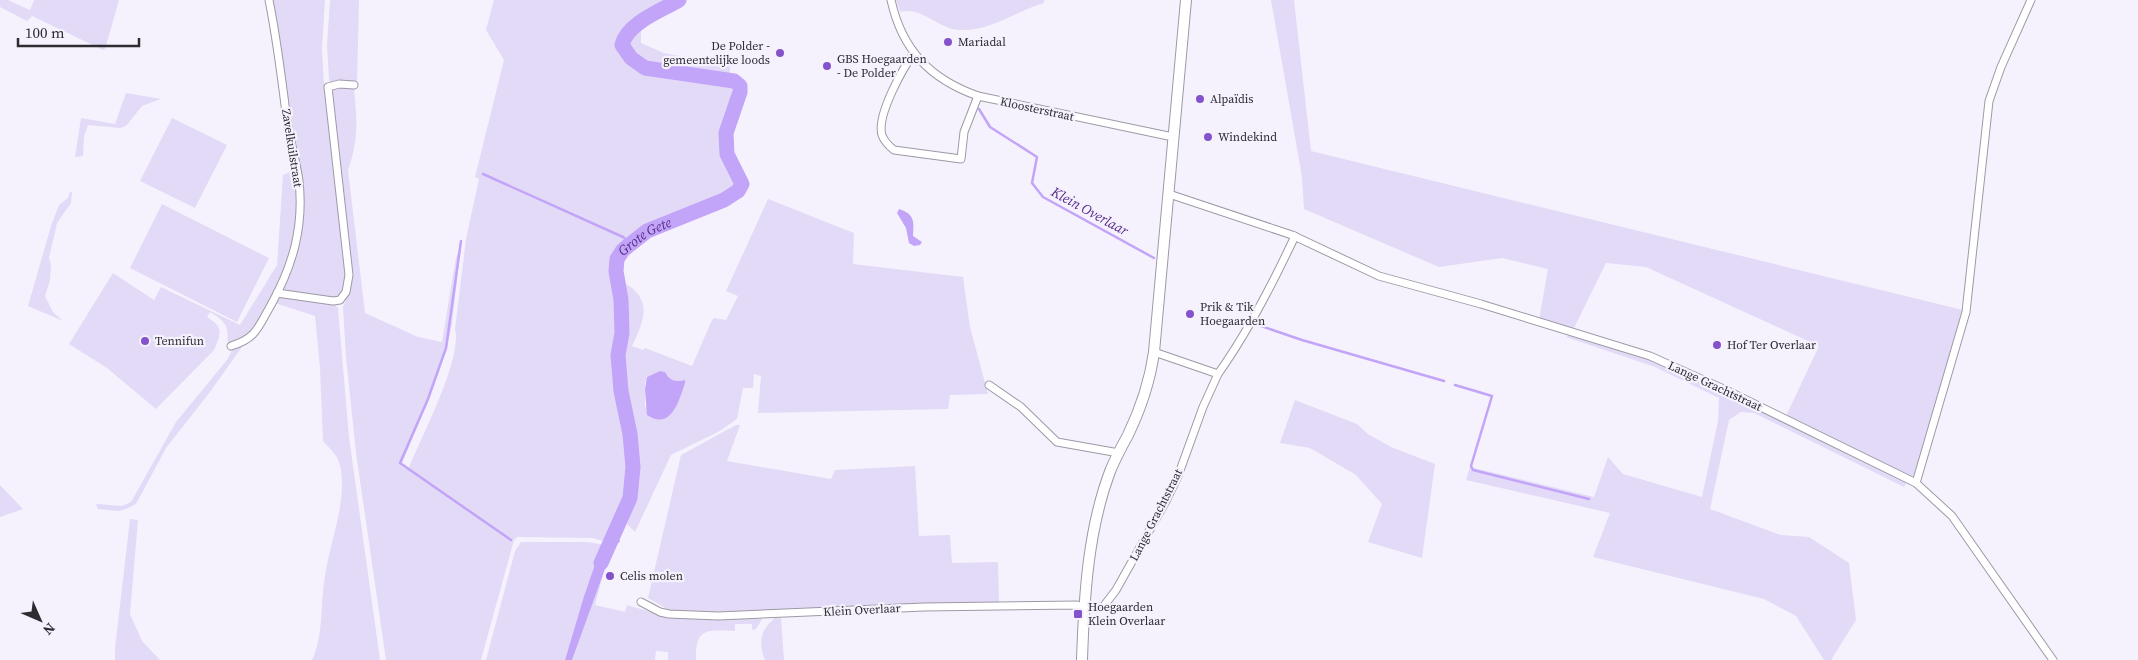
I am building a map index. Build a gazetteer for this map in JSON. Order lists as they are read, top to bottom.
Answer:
{
  "streets": {
    "street": [
      "Kloosterstraat",
      "Zavelkuilstraat",
      "Lange Grachtstraat",
      "Klein Overlaar"
    ]
  },
  "crossings": [
    ["Lange Grachtstraat", "Klein Overlaar"]
  ],
  "water": ["Klein Overlaar", "Grote Gete"],
  "places": {
    "other": [
      "Mariadal",
      "De Polder - gemeentelijke loods",
      "GBS Hoegaarden - De Polder",
      "Alpaïdis",
      "Windekind",
      "Prik & Tik Hoegaarden",
      "Tennifun",
      "Hof Ter Overlaar",
      "Celis molen"
    ],
    "transit": ["Hoegaarden Klein Overlaar"]
  },
  "scale_bar": "100 m",
  "north": "bottom right"
}
